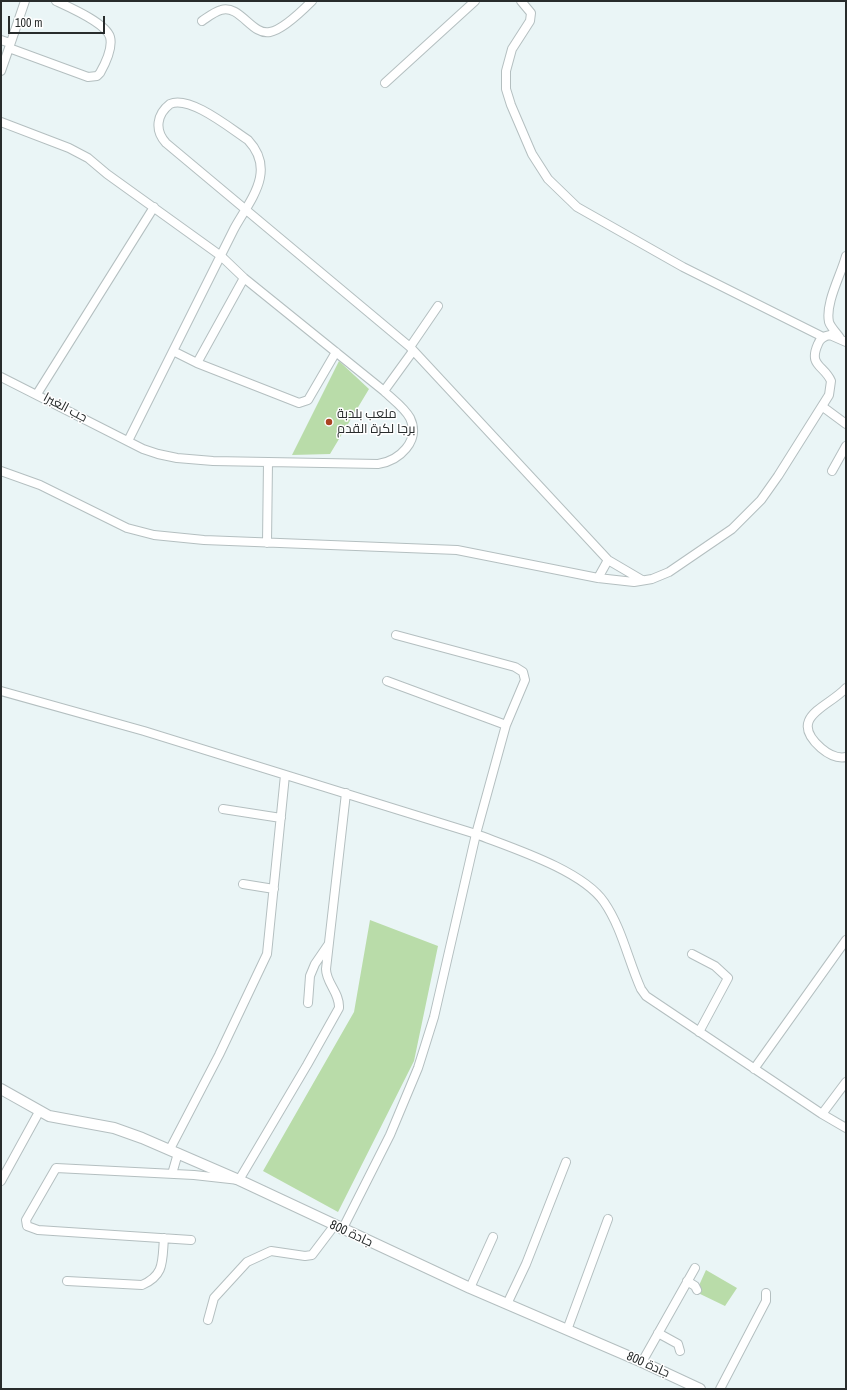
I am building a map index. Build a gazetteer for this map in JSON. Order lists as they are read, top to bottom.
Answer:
{
  "streets": {
    "main road": ["جادة 800"],
    "street": ["جب الغبرا"]
  },
  "places": ["ملعب بلدبة برجا لكرة القدم"],
  "scale_bar": "100 m"
}
